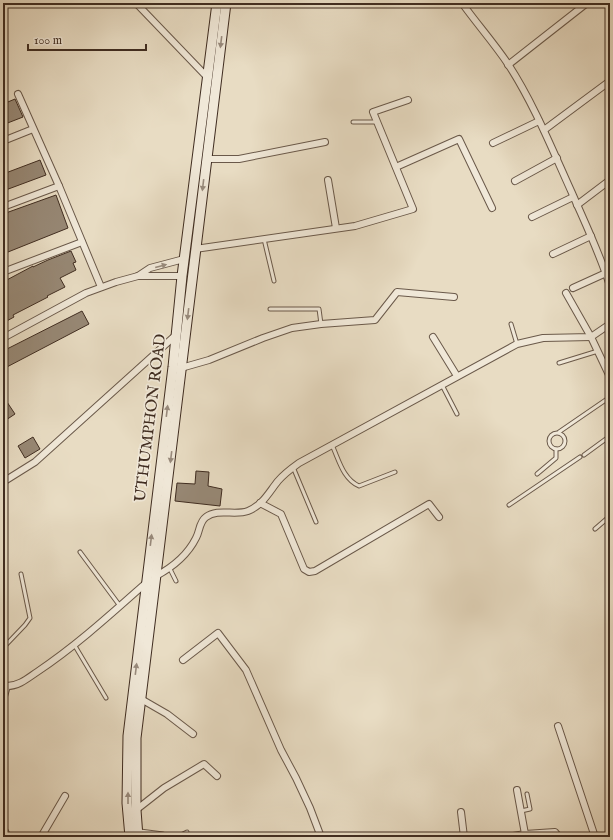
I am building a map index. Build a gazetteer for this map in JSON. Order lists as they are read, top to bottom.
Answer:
{
  "streets": {
    "street": ["UTHUMPHON ROAD"]
  },
  "scale_bar": "100 m"
}
